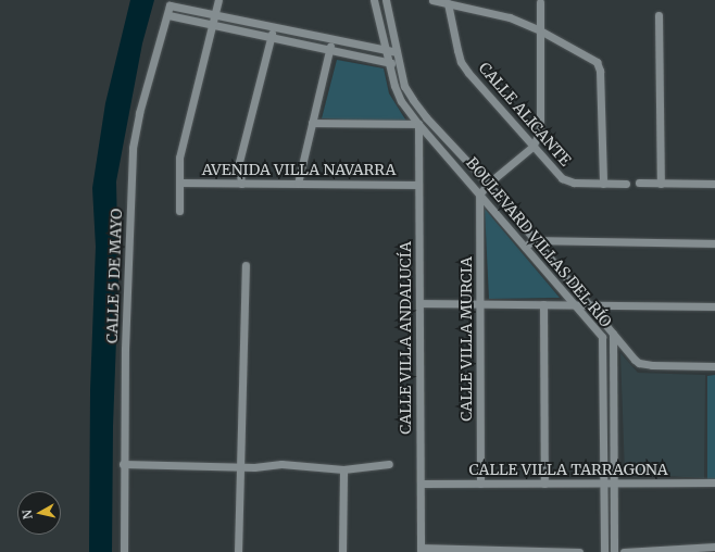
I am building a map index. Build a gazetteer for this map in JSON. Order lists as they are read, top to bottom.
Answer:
{
  "streets": {
    "street": [
      "CALLE ALICANTE",
      "AVENIDA VILLA NAVARRA",
      "BOULEVARD VILLAS DEL RÍO",
      "CALLE 5 DE MAYO",
      "CALLE VILLA ANDALUCÍA",
      "CALLE VILLA MURCIA",
      "CALLE VILLA TARRAGONA"
    ]
  },
  "crossings": [
    ["AVENIDA VILLA NAVARRA", "CALLE VILLA ANDALUCÍA"],
    ["BOULEVARD VILLAS DEL RÍO", "CALLE VILLA ANDALUCÍA"],
    ["BOULEVARD VILLAS DEL RÍO", "CALLE VILLA MURCIA"],
    ["BOULEVARD VILLAS DEL RÍO", "CALLE VILLA TARRAGONA"],
    ["CALLE VILLA ANDALUCÍA", "CALLE VILLA TARRAGONA"],
    ["CALLE VILLA MURCIA", "CALLE VILLA TARRAGONA"]
  ],
  "north": "left"
}
